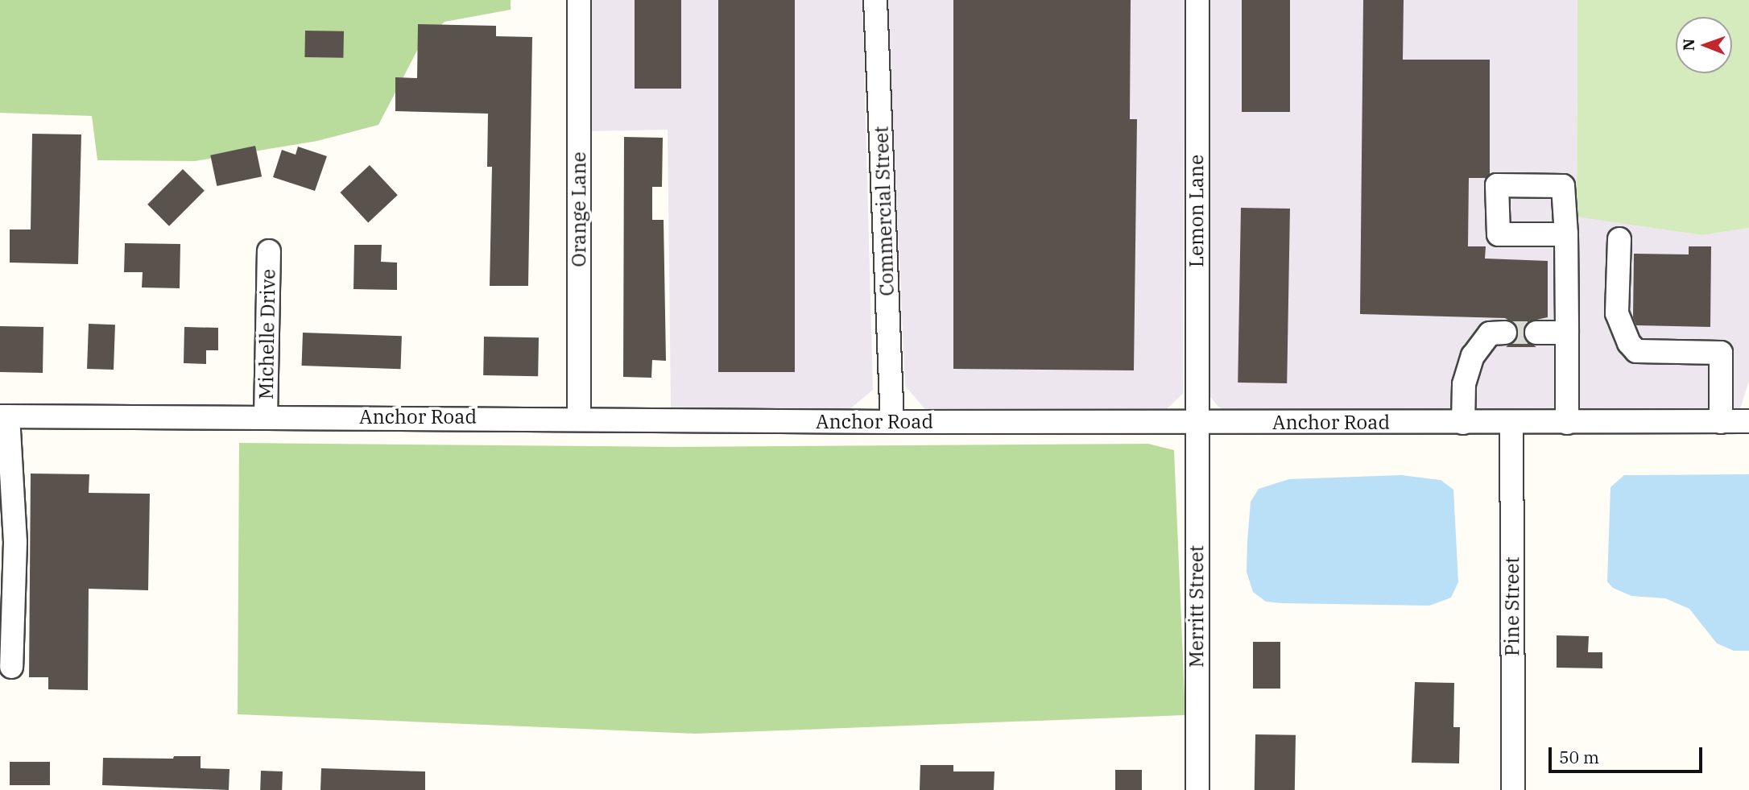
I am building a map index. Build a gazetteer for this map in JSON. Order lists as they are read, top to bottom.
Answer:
{
  "streets": {
    "street": [
      "Orange Lane",
      "Commercial Street",
      "Lemon Lane",
      "Michelle Drive",
      "Anchor Road",
      "Merritt Street",
      "Pine Street"
    ]
  },
  "crossings": [
    ["Orange Lane", "Anchor Road"],
    ["Commercial Street", "Anchor Road"],
    ["Lemon Lane", "Anchor Road"],
    ["Lemon Lane", "Merritt Street"],
    ["Michelle Drive", "Anchor Road"],
    ["Anchor Road", "Merritt Street"],
    ["Anchor Road", "Pine Street"]
  ],
  "scale_bar": "50 m",
  "north": "left"
}
